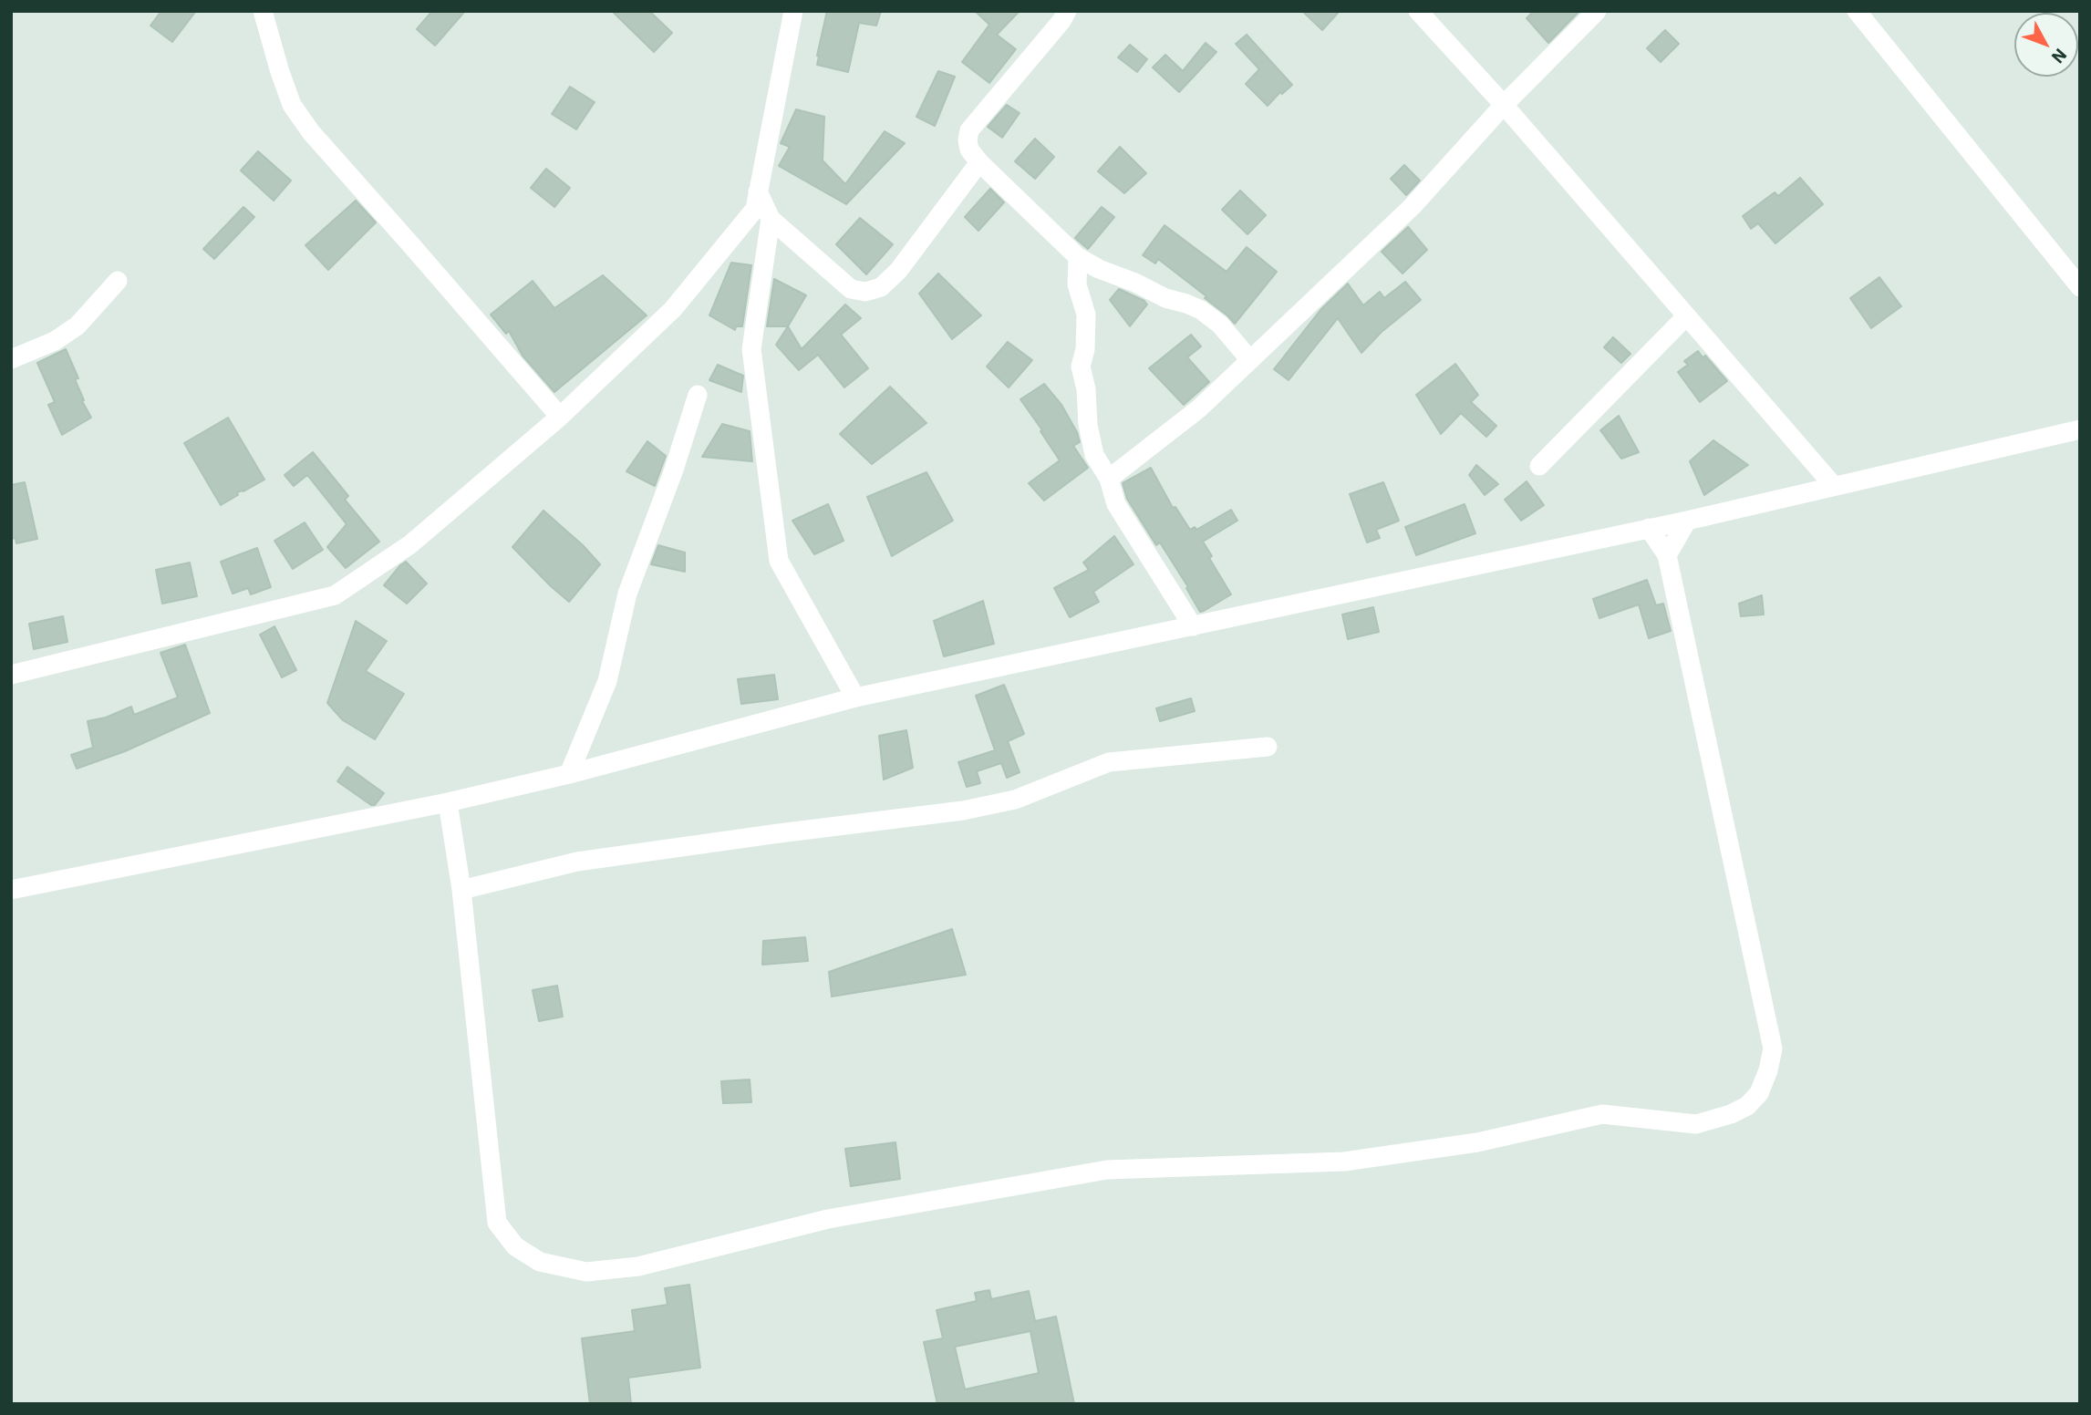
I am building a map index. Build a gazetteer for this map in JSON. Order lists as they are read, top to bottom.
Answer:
{
  "north": "bottom right"
}
